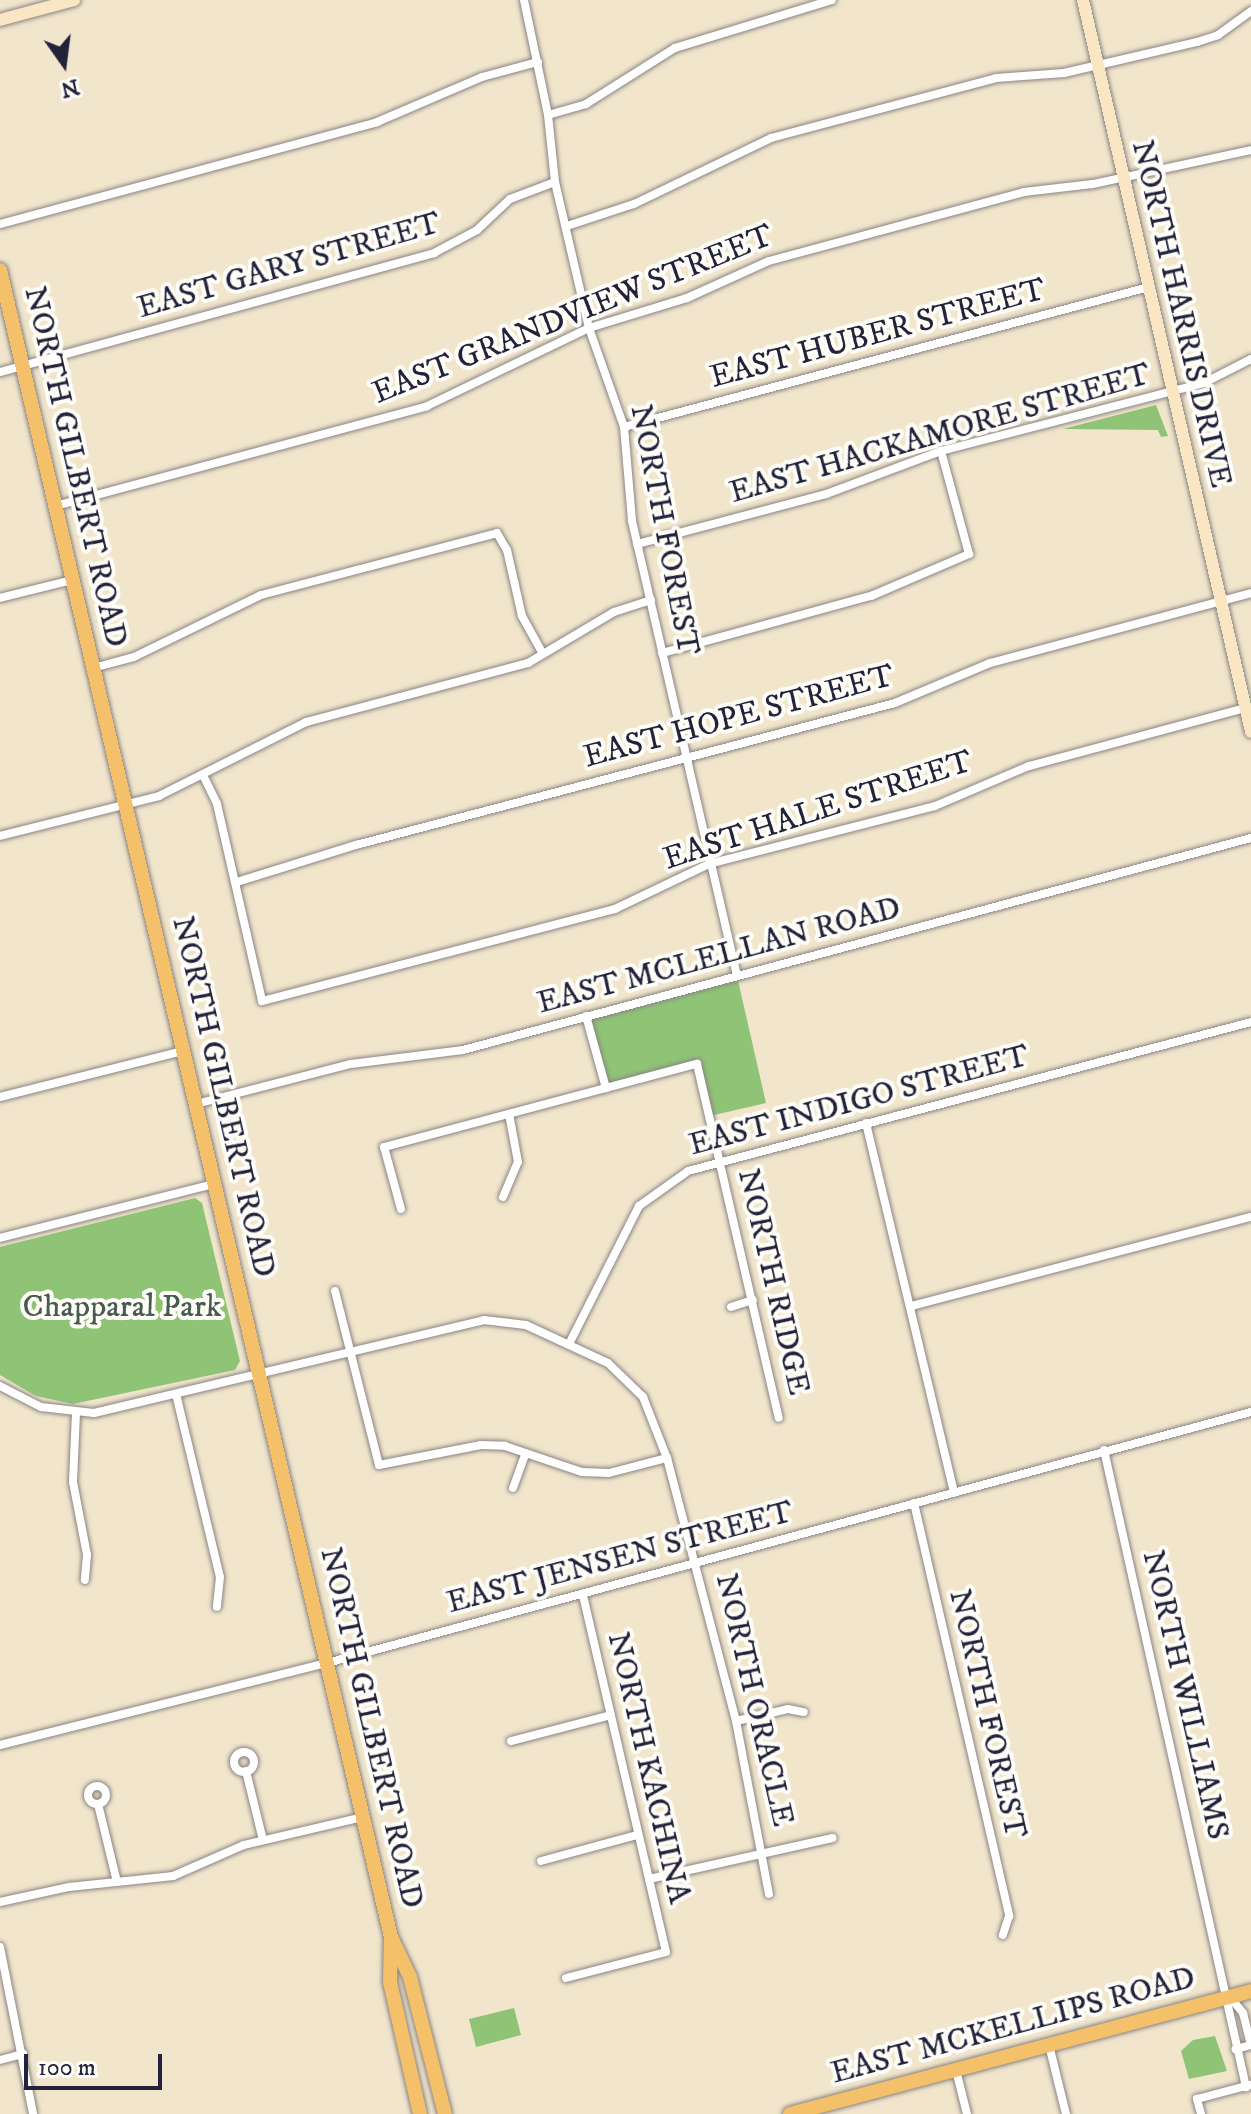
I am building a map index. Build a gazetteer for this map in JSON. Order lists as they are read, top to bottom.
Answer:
{
  "streets": {
    "main road": ["NORTH GILBERT ROAD", "EAST MCKELLIPS ROAD"],
    "street": [
      "EAST GARY STREET",
      "NORTH HARRIS DRIVE",
      "EAST GRANDVIEW STREET",
      "EAST HUBER STREET",
      "EAST HACKAMORE STREET",
      "NORTH FOREST",
      "EAST HOPE STREET",
      "EAST HALE STREET",
      "EAST MCLELLAN ROAD",
      "EAST INDIGO STREET",
      "NORTH RIDGE",
      "EAST JENSEN STREET",
      "NORTH WILLIAMS",
      "NORTH ORACLE",
      "NORTH KACHINA"
    ]
  },
  "crossings": [
    ["EAST GARY STREET", "NORTH GILBERT ROAD"],
    ["EAST GARY STREET", "NORTH FOREST"],
    ["NORTH HARRIS DRIVE", "EAST GRANDVIEW STREET"],
    ["NORTH HARRIS DRIVE", "EAST HUBER STREET"],
    ["NORTH HARRIS DRIVE", "EAST HACKAMORE STREET"],
    ["NORTH HARRIS DRIVE", "EAST HOPE STREET"],
    ["NORTH HARRIS DRIVE", "EAST HALE STREET"],
    ["EAST GRANDVIEW STREET", "NORTH GILBERT ROAD"],
    ["EAST GRANDVIEW STREET", "NORTH FOREST"],
    ["EAST HUBER STREET", "NORTH FOREST"],
    ["EAST HACKAMORE STREET", "NORTH FOREST"],
    ["NORTH GILBERT ROAD", "EAST MCLELLAN ROAD"],
    ["NORTH GILBERT ROAD", "EAST JENSEN STREET"],
    ["NORTH FOREST", "EAST HOPE STREET"],
    ["NORTH FOREST", "EAST HALE STREET"],
    ["NORTH FOREST", "EAST MCLELLAN ROAD"],
    ["NORTH FOREST", "EAST JENSEN STREET"],
    ["EAST HOPE STREET", "EAST HALE STREET"],
    ["EAST INDIGO STREET", "NORTH RIDGE"],
    ["EAST JENSEN STREET", "NORTH WILLIAMS"],
    ["EAST JENSEN STREET", "NORTH ORACLE"],
    ["EAST JENSEN STREET", "NORTH KACHINA"],
    ["NORTH WILLIAMS", "EAST MCKELLIPS ROAD"]
  ],
  "parks": ["Chapparal Park"],
  "scale_bar": "100 m",
  "north": "bottom"
}
